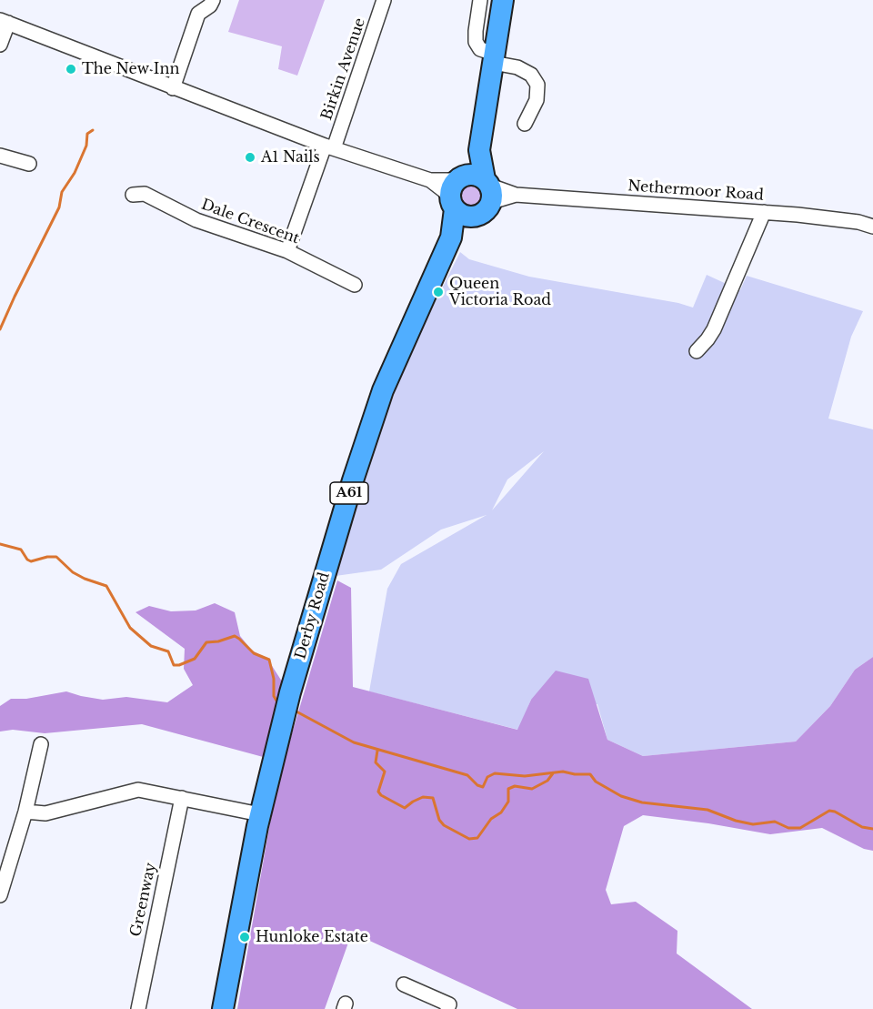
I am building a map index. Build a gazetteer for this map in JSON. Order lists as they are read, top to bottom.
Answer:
{
  "streets": {
    "highway": ["A61", "Derby Road"],
    "street": [
      "Birkin Avenue",
      "Nethermoor Road",
      "Dale Crescent",
      "Greenway"
    ]
  },
  "crossings": [
    ["Birkin Avenue", "Dale Crescent"],
    ["Nethermoor Road", "A61"],
    ["A61", "Derby Road"]
  ],
  "places": [
    "The New Inn",
    "A1 Nails",
    "Queen Victoria Road",
    "Hunloke Estate"
  ]
}
